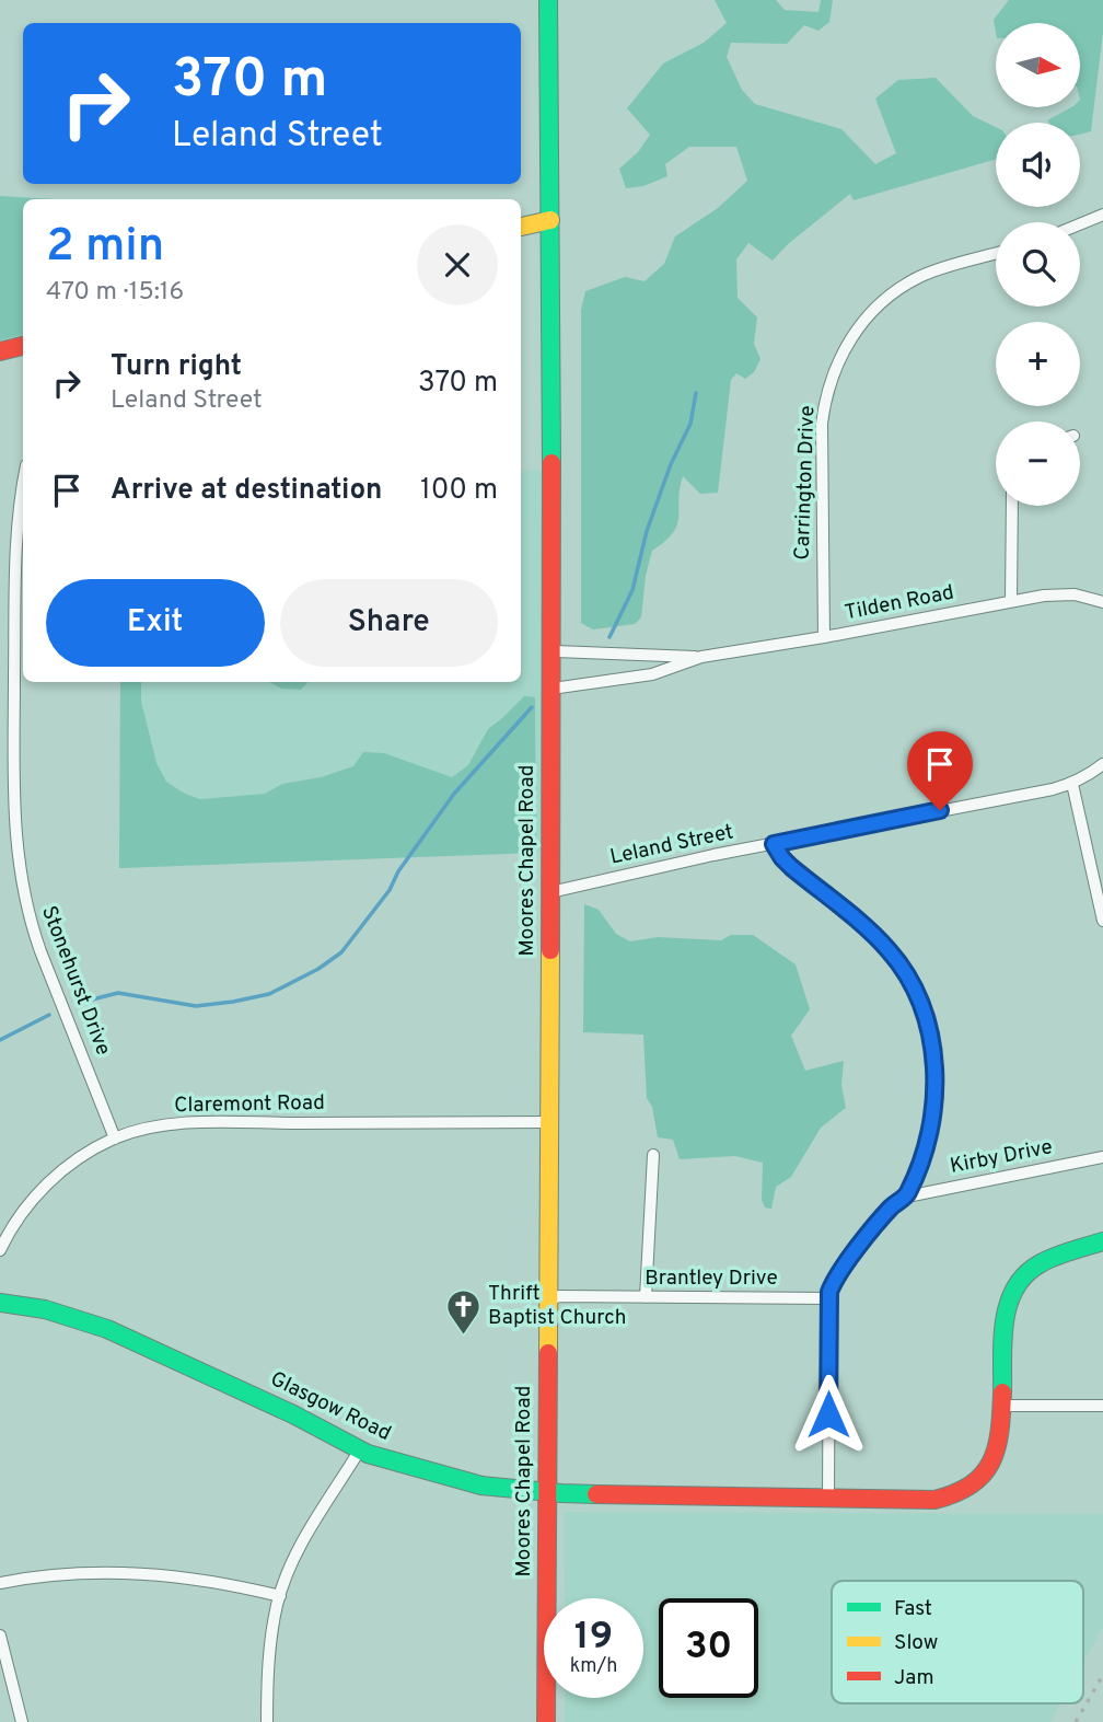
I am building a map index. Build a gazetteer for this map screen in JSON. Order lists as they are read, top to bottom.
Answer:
{
  "streets": {
    "main road": ["Moores Chapel Road", "Glasgow Road"],
    "street": [
      "Carrington Drive",
      "Tilden Road",
      "Leland Street",
      "Stonehurst Drive",
      "Claremont Road",
      "Kirby Drive",
      "Brantley Drive"
    ]
  },
  "crossings": [
    ["Carrington Drive", "Tilden Road"],
    ["Tilden Road", "Moores Chapel Road"],
    ["Leland Street", "Moores Chapel Road"],
    ["Moores Chapel Road", "Claremont Road"],
    ["Moores Chapel Road", "Brantley Drive"],
    ["Moores Chapel Road", "Glasgow Road"],
    ["Stonehurst Drive", "Claremont Road"]
  ],
  "places": {
    "church": ["Thrift Baptist Church"]
  },
  "legend": ["Fast", "Slow", "Jam"],
  "north": "right",
  "page": {
    "map_buttons": ["+", "−"],
    "turn": ["370 m", "Leland Street"],
    "heading": ["2 min", "470 m · 15:16"],
    "list": [
      {
        "name": "Turn right",
        "note": "Leland Street",
        "value": "370 m"
      },
      {
        "name": "Arrive at destination",
        "value": "100 m"
      }
    ],
    "buttons": ["Exit", "Share"],
    "speed": "19 km/h",
    "limit": "30"
  }
}
